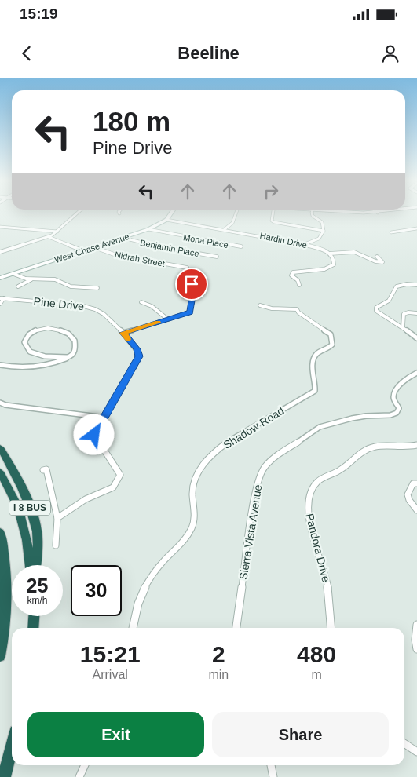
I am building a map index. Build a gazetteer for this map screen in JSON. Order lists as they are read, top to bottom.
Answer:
{
  "streets": {
    "highway": ["I 8 BUS"],
    "main road": ["West Chase Avenue"],
    "street": [
      "Hardin Drive",
      "Mona Place",
      "Benjamin Place",
      "Nidrah Street",
      "Pine Drive",
      "Shadow Road",
      "Sierra Vista Avenue",
      "Pandora Drive"
    ]
  },
  "crossings": [
    ["Hardin Drive", "West Chase Avenue"],
    ["Mona Place", "West Chase Avenue"],
    ["West Chase Avenue", "Benjamin Place"],
    ["West Chase Avenue", "Nidrah Street"]
  ],
  "page": {
    "status": "15:19",
    "header": "Beeline",
    "turn": ["180 m", "Pine Drive"],
    "speed": "25 km/h",
    "limit": "30",
    "eta": [
      "15:21",
      "Arrival",
      "2",
      "min",
      "480",
      "m"
    ],
    "buttons": ["Exit", "Share"]
  }
}
